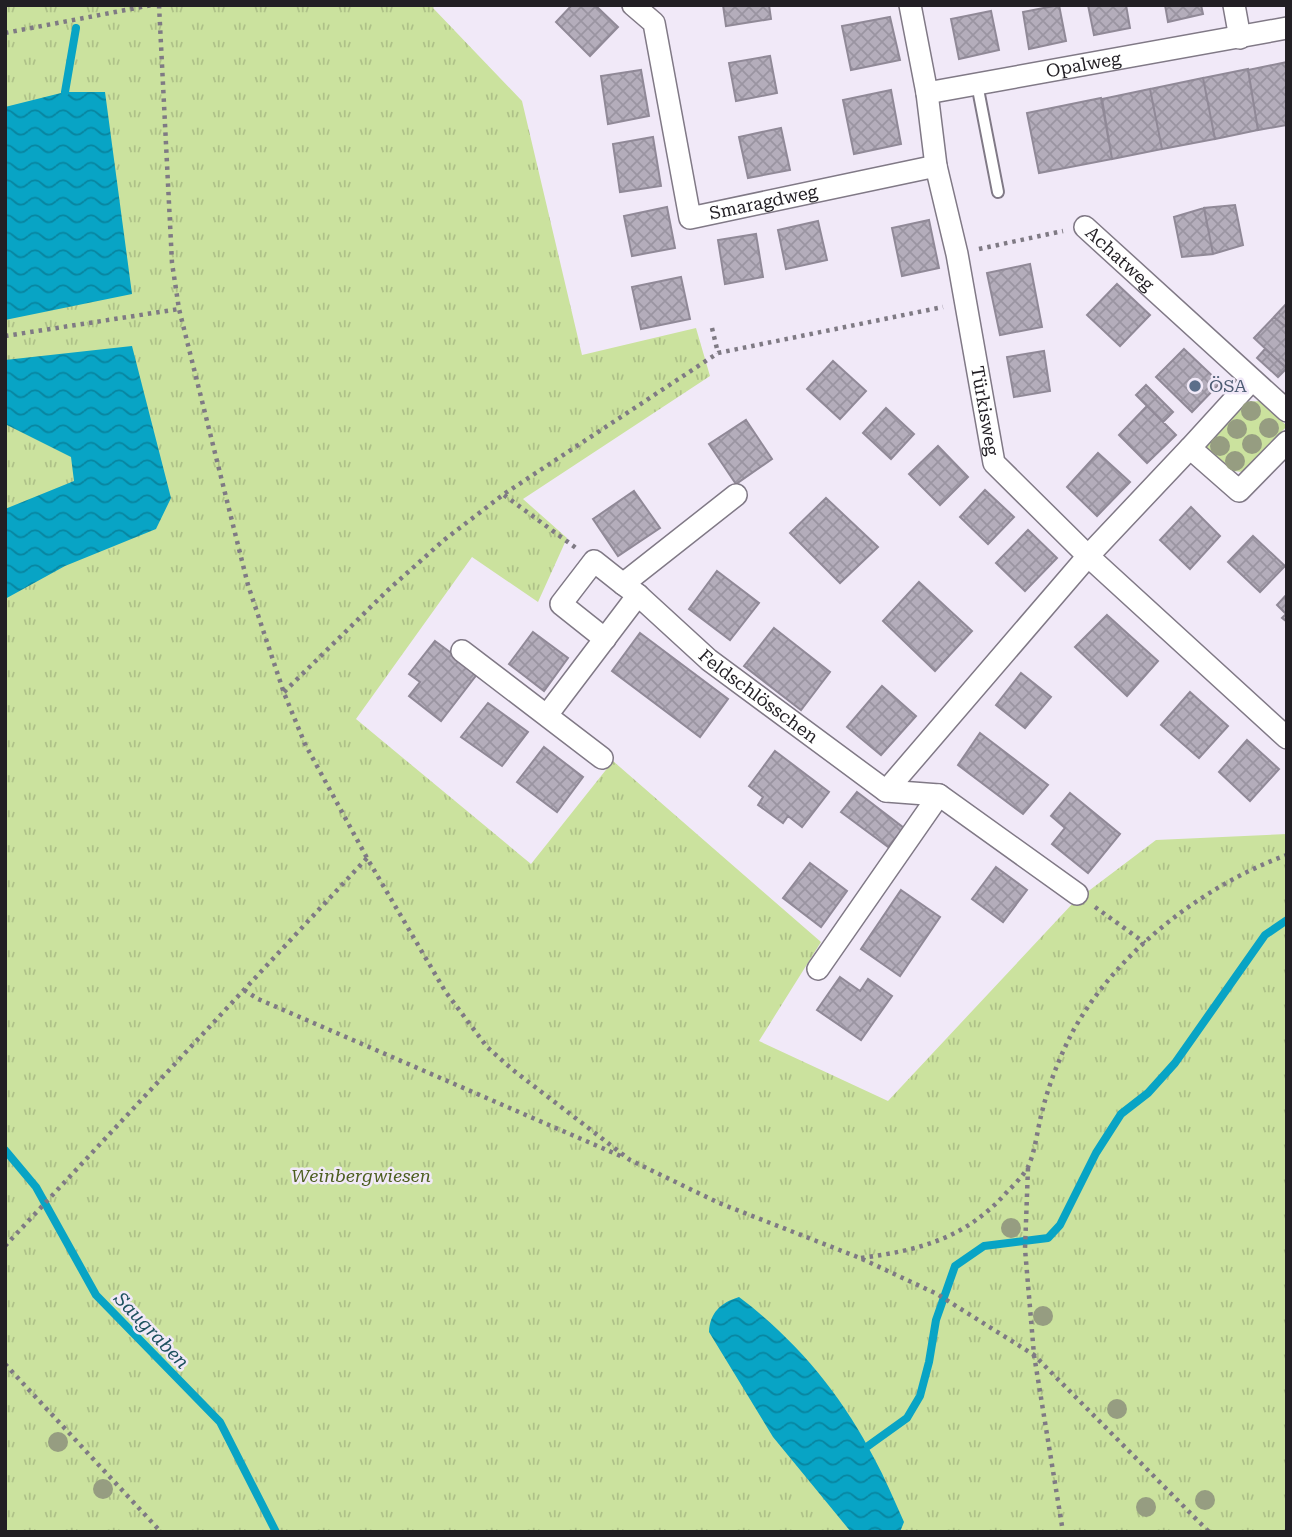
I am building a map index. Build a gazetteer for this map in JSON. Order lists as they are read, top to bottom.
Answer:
{
  "streets": {
    "street": [
      "Opalweg",
      "Smaragdweg",
      "Achatweg",
      "Türkisweg",
      "Feldschlösschen"
    ]
  },
  "crossings": [
    ["Opalweg", "Türkisweg"],
    ["Smaragdweg", "Türkisweg"],
    ["Achatweg", "Türkisweg"]
  ],
  "water": ["Saugraben"],
  "parks": ["Weinbergwiesen"],
  "places": ["ÖSA"]
}
